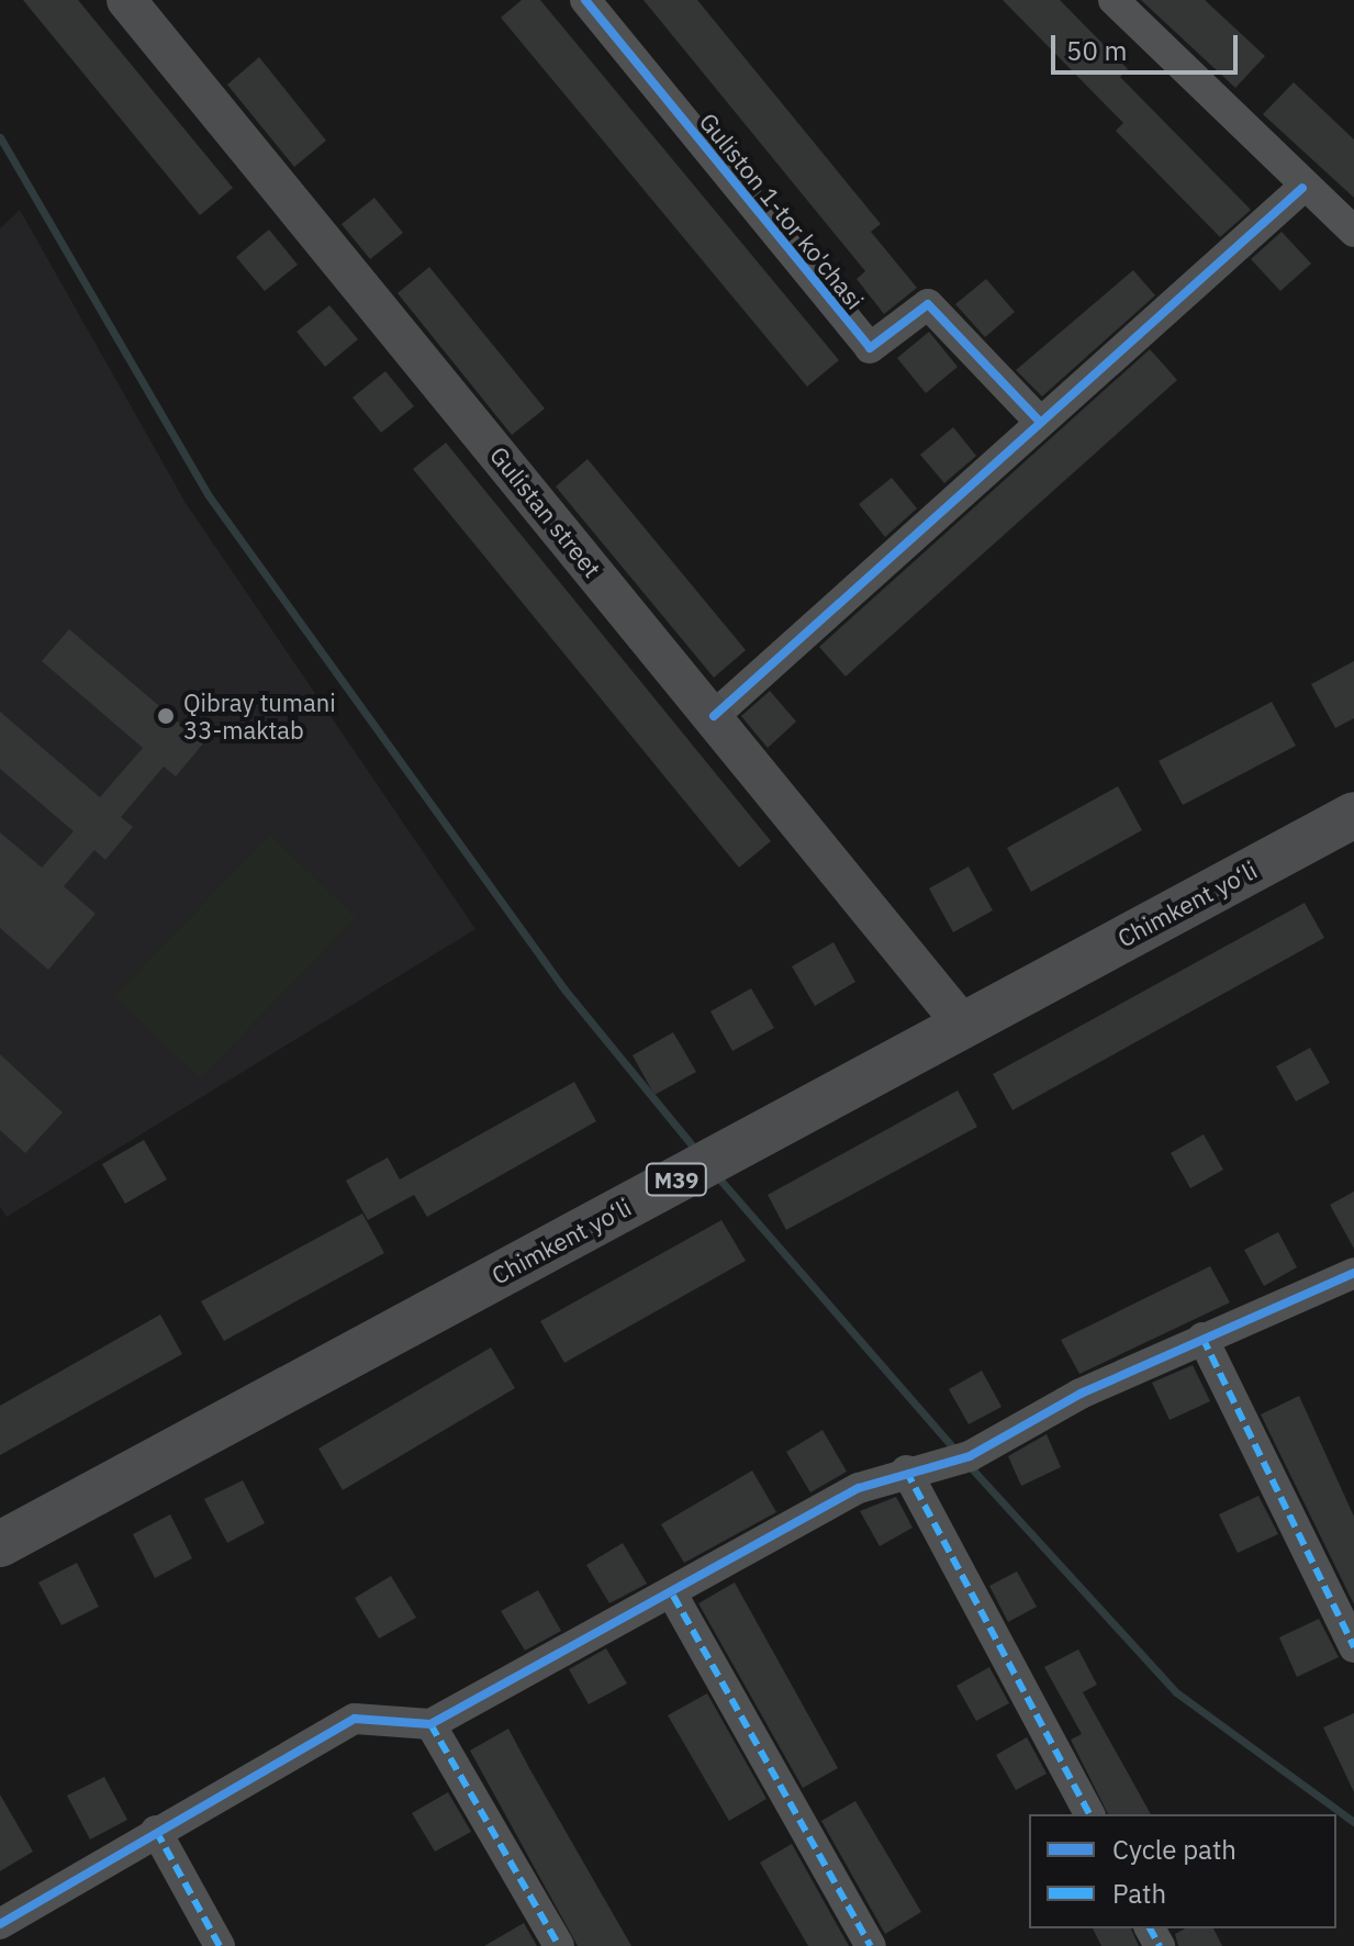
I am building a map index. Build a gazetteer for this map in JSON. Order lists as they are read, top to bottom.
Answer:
{
  "streets": {
    "highway": ["Chimkent yo‘li", "M39"],
    "main road": ["Gulistan street"],
    "street": ["Guliston 1-tor ko'chasi"]
  },
  "crossings": [
    ["Gulistan street", "Chimkent yo‘li"]
  ],
  "places": ["Qibray tumani 33-maktab"],
  "legend": ["Cycle path", "Path"],
  "scale_bar": "50 m"
}
